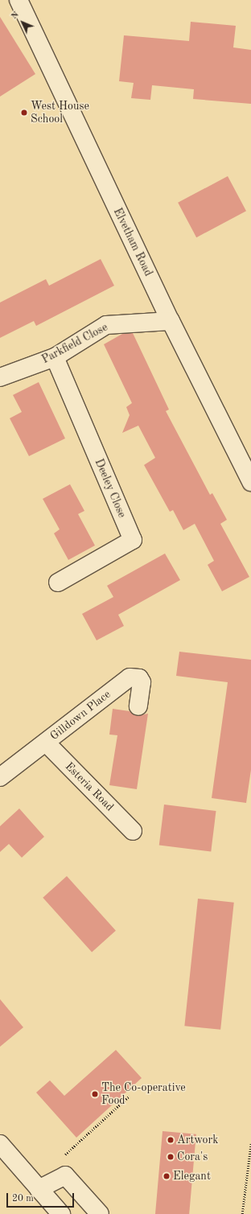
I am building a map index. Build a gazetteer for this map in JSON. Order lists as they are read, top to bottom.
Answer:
{
  "streets": {
    "street": [
      "Elvetham Road",
      "Parkfield Close",
      "Deeley Close",
      "Gilldown Place",
      "Esteria Road"
    ]
  },
  "crossings": [
    ["Elvetham Road", "Parkfield Close"],
    ["Parkfield Close", "Deeley Close"],
    ["Gilldown Place", "Esteria Road"]
  ],
  "places": [
    "West House School",
    "The Co-operative Food",
    "Artwork",
    "Cora's",
    "Elegant"
  ],
  "scale_bar": "20 m",
  "north": "top left"
}
